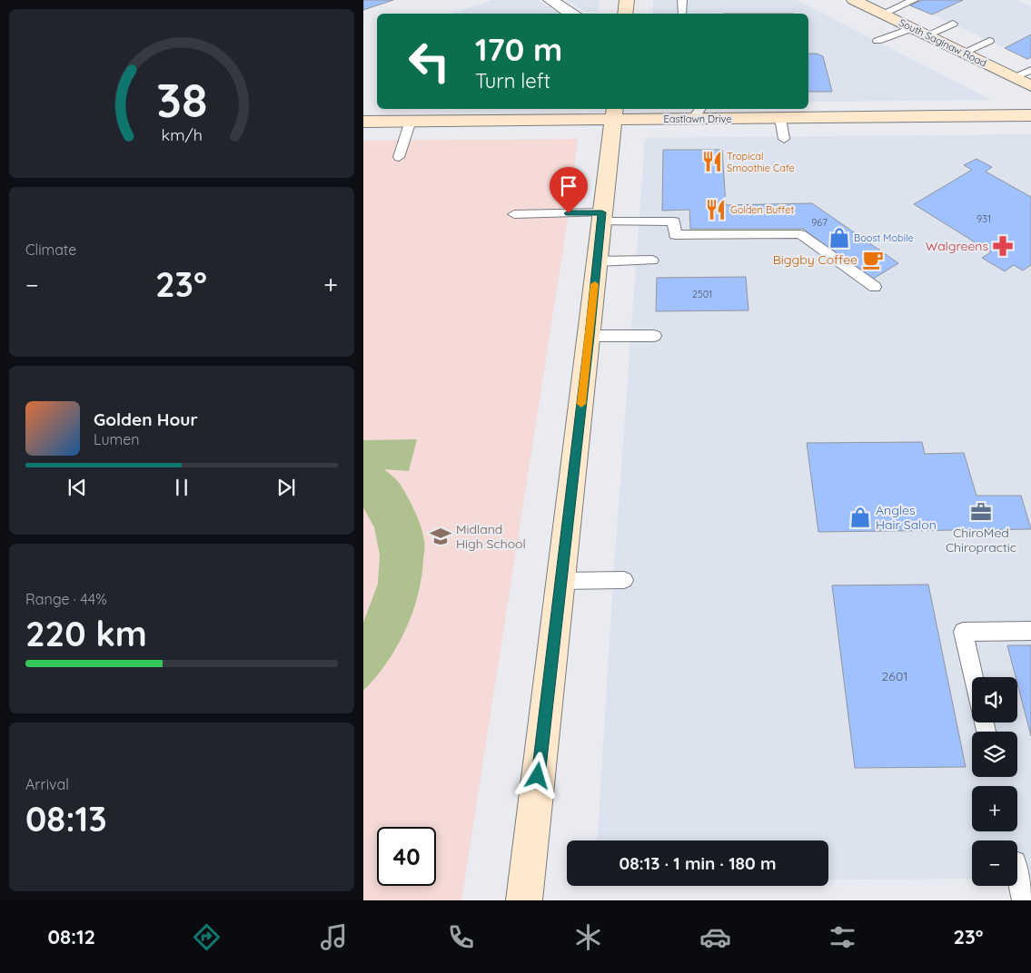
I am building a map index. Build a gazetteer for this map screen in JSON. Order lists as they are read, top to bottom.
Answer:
{
  "streets": {
    "street": ["South Saginaw Road", "Eastlawn Drive"]
  },
  "places": {
    "restaurant": ["Tropical Smoothie Cafe", "Golden Buffet"],
    "shop": ["Boost Mobile", "Angles Hair Salon"],
    "pharmacy": ["Walgreens"],
    "cafe": ["Biggby Coffee"],
    "office": ["ChiroMed Chiropractic"],
    "school or university": ["Midland High School"]
  },
  "house_numbers": [
    "931",
    "967",
    "2501",
    "2601"
  ],
  "page": {
    "turn": ["170 m", "Turn left"],
    "tile": [
      "Climate",
      ["Range · 44%", "220 km"],
      ["Arrival", "08:13"]
    ],
    "heat": ["−", "23°", "+"],
    "song": ["Golden Hour", "Lumen"],
    "map_buttons": ["+", "−"],
    "limit": "40",
    "trip": "08:13 · 1 min · 180 m",
    "tabs": ["08:12", "23°"],
    "gauge": ["38", "km/h"]
  }
}
